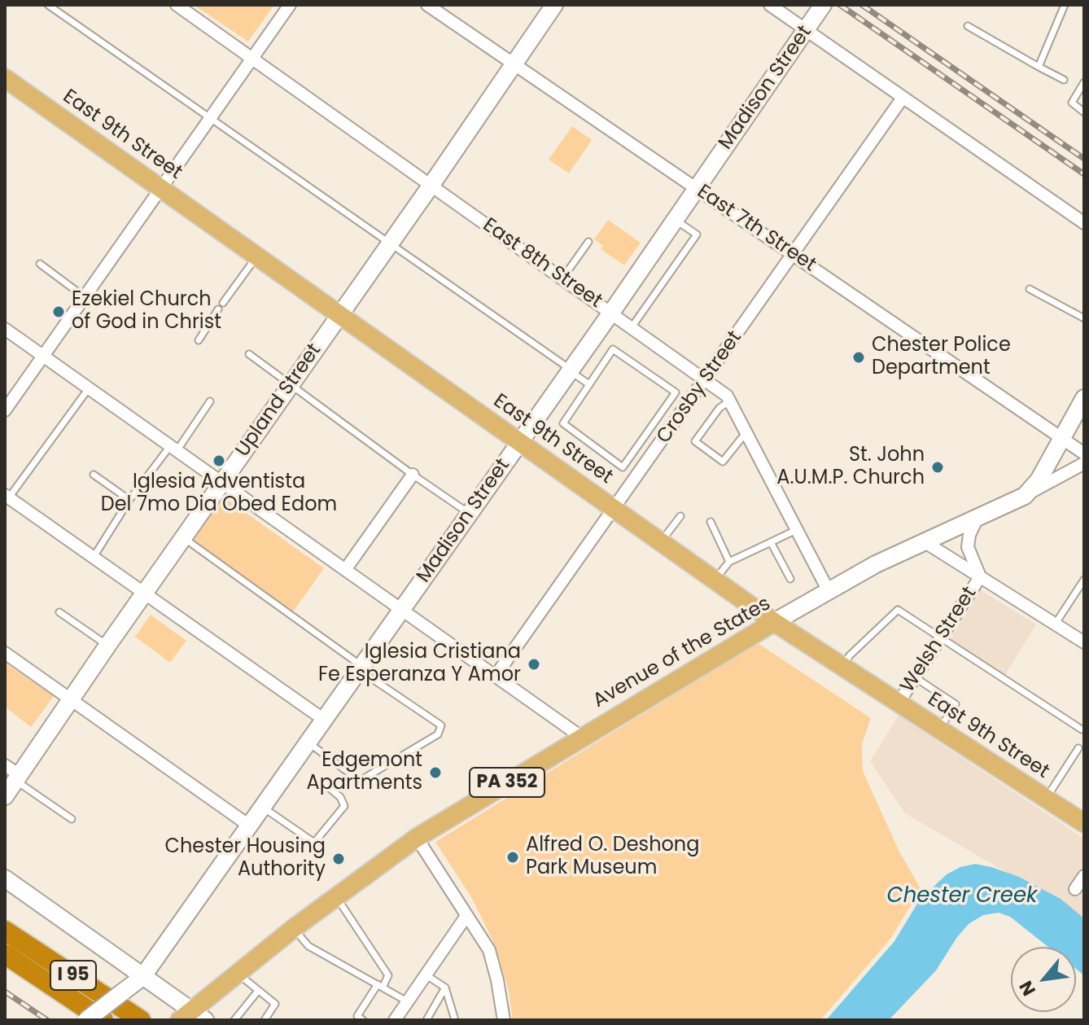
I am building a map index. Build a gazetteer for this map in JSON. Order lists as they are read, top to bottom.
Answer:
{
  "streets": {
    "highway": ["I 95"],
    "main road": ["East 9th Street", "Avenue of the States", "PA 352"],
    "street": [
      "Madison Street",
      "East 7th Street",
      "East 8th Street",
      "Crosby Street",
      "Upland Street",
      "Welsh Street"
    ]
  },
  "crossings": [
    ["Madison Street", "East 9th Street"],
    ["Madison Street", "East 7th Street"],
    ["Madison Street", "East 8th Street"],
    ["East 9th Street", "Crosby Street"],
    ["East 9th Street", "Upland Street"],
    ["East 9th Street", "Welsh Street"],
    ["East 9th Street", "Avenue of the States"],
    ["East 7th Street", "Crosby Street"],
    ["East 7th Street", "Upland Street"],
    ["East 8th Street", "Crosby Street"],
    ["East 8th Street", "Upland Street"],
    ["East 8th Street", "Avenue of the States"],
    ["Avenue of the States", "PA 352"]
  ],
  "water": ["Chester Creek"],
  "places": [
    "Ezekiel Church of God in Christ",
    "Chester Police Department",
    "Iglesia Adventista Del 7mo Dia Obed Edom",
    "St. John A.U.M.P. Church",
    "Iglesia Cristiana Fe Esperanza Y Amor",
    "Edgemont Apartments",
    "Alfred O. Deshong Park Museum",
    "Chester Housing Authority"
  ],
  "north": "bottom left"
}
